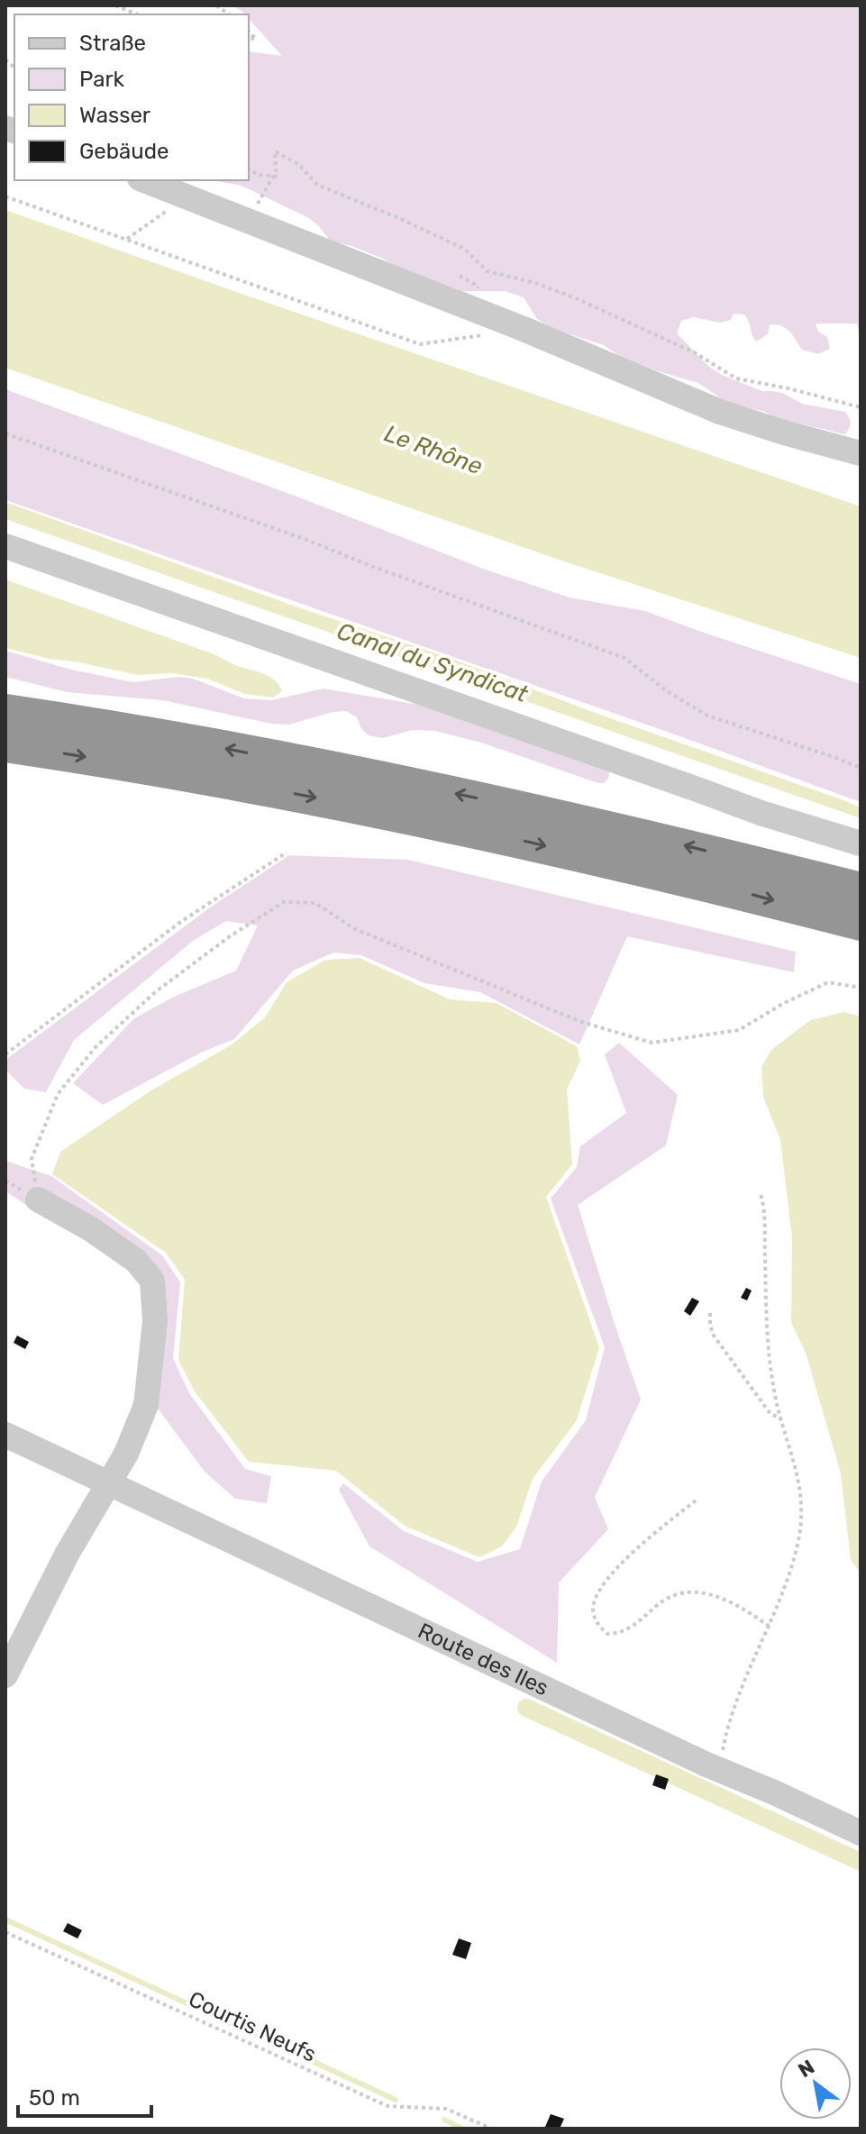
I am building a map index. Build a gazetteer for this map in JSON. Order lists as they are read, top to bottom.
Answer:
{
  "streets": {
    "street": ["Route des Iles"],
    "path": ["Courtis Neufs"]
  },
  "water": ["Le Rhône", "Canal du Syndicat"],
  "legend": [
    "Straße",
    "Park",
    "Wasser",
    "Gebäude"
  ],
  "scale_bar": "50 m",
  "north": "top left"
}
